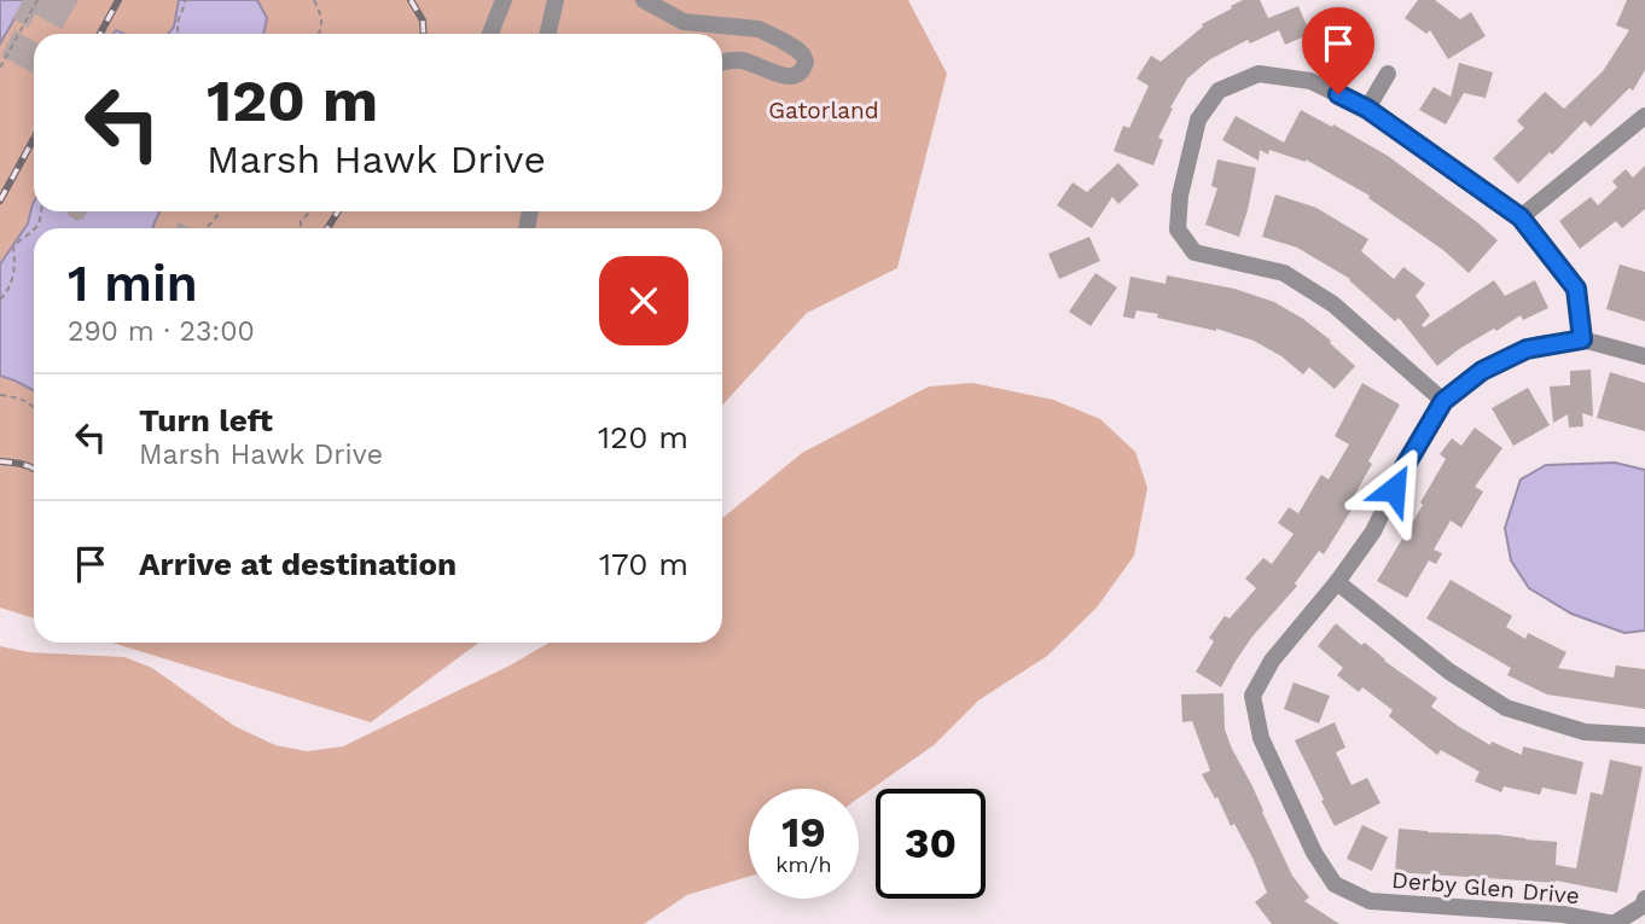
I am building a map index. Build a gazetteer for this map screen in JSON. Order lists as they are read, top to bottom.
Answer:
{
  "streets": {
    "street": ["Derby Glen Drive"]
  },
  "parks": ["Gatorland"],
  "page": {
    "turn": ["120 m", "Marsh Hawk Drive"],
    "heading": ["1 min", "290 m · 23:00"],
    "list": [
      {
        "name": "Turn left",
        "note": "Marsh Hawk Drive",
        "value": "120 m"
      },
      {
        "name": "Arrive at destination",
        "value": "170 m"
      }
    ],
    "speed": "19 km/h",
    "limit": "30"
  }
}
